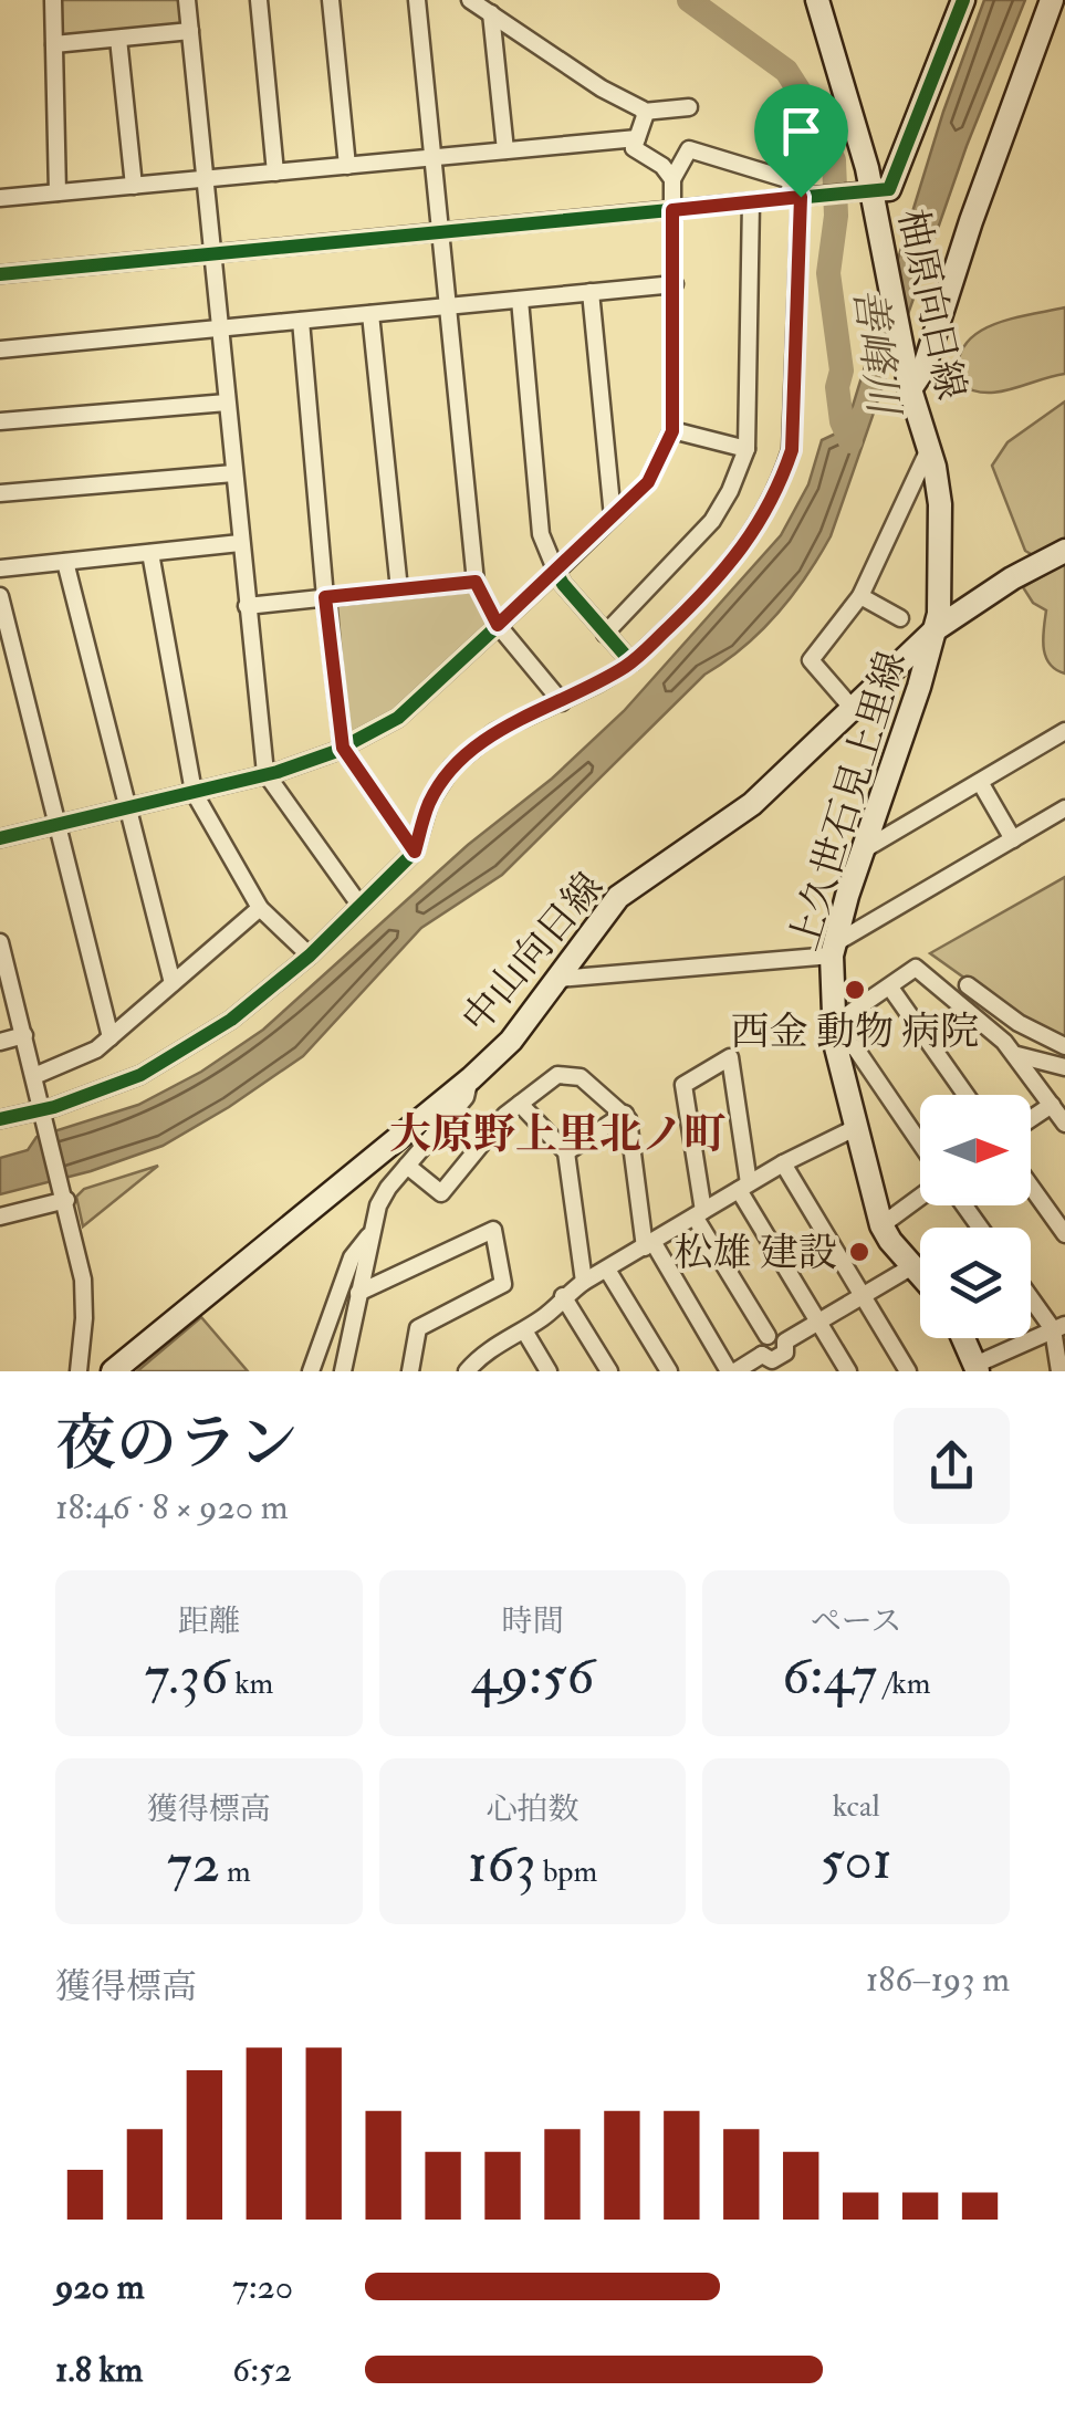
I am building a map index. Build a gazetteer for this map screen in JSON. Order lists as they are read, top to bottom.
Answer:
{
  "streets": {
    "main road": ["柚原向日線", "上久世石見上里線", "中山向日線"]
  },
  "crossings": [
    ["柚原向日線", "上久世石見上里線"],
    ["柚原向日線", "中山向日線"],
    ["上久世石見上里線", "中山向日線"]
  ],
  "districts": ["大原野上里北ノ町"],
  "water": ["善峰川"],
  "places": ["西金 動物 病院", "松雄 建設"],
  "north": "right",
  "page": {
    "heading": ["夜のラン", "18:46 · 8 × 920 m"],
    "stats": [
      ["距離", "7.36 km"],
      ["時間", "49:56"],
      ["ペース", "6:47 /km"],
      ["獲得標高", "72 m"],
      ["心拍数", "163 bpm"],
      ["kcal", "501"]
    ],
    "chart": ["獲得標高", "186–193 m"],
    "list": [
      {
        "name": "920 m",
        "note": "7:20"
      },
      {
        "name": "1.8 km",
        "note": "6:52"
      }
    ]
  }
}
